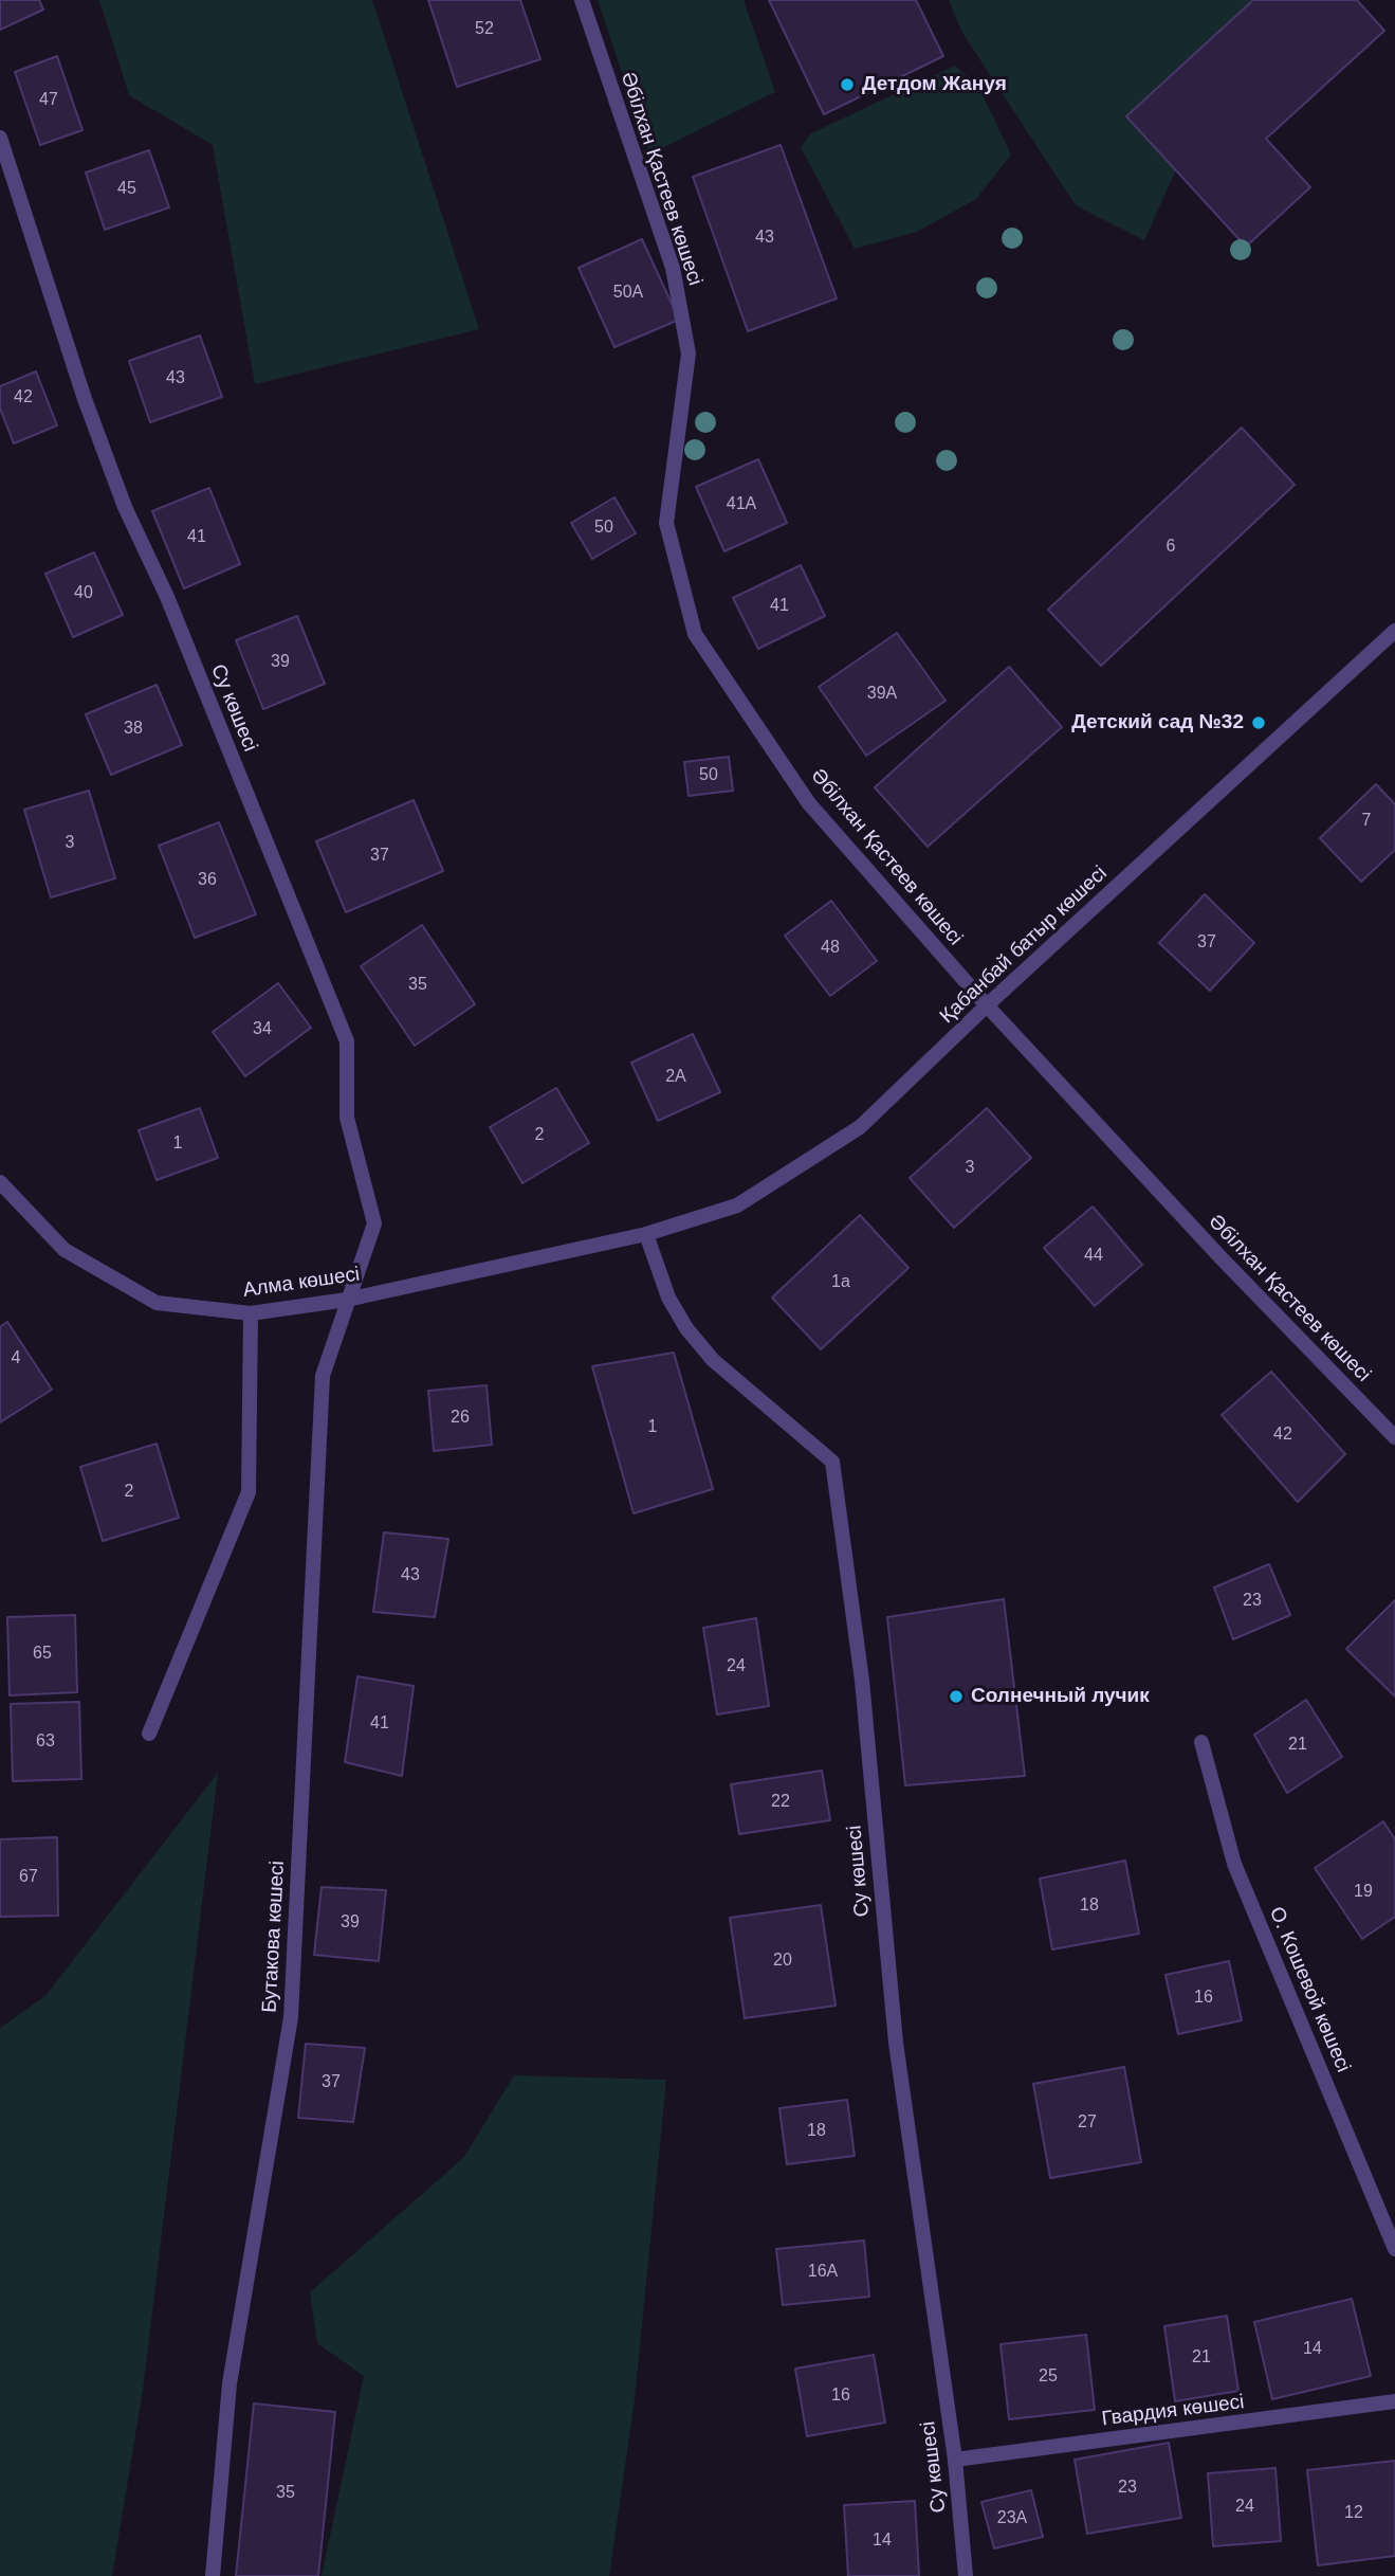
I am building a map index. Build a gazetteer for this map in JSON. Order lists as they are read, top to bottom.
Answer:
{
  "streets": {
    "street": [
      "Әбілхан Қастеев көшесі",
      "Су көшесі",
      "Қабанбай батыр көшесі",
      "Алма көшесі",
      "Бутакова көшесі",
      "О. Кошевой көшесі",
      "Гвардия көшесі"
    ]
  },
  "crossings": [
    ["Әбілхан Қастеев көшесі", "Қабанбай батыр көшесі"],
    ["Су көшесі", "Қабанбай батыр көшесі"],
    ["Су көшесі", "Алма көшесі"],
    ["Су көшесі", "Бутакова көшесі"],
    ["Су көшесі", "Гвардия көшесі"],
    ["Қабанбай батыр көшесі", "Алма көшесі"],
    ["Алма көшесі", "Бутакова көшесі"]
  ],
  "places": ["Детдом Жануя", "Детский сад №32", "Солнечный лучик"],
  "house_numbers": [
    "52",
    "47",
    "45",
    "43",
    "50А",
    "43",
    "42",
    "41А",
    "50",
    "41",
    "6",
    "40",
    "41",
    "39",
    "39А",
    "38",
    "50",
    "7",
    "3",
    "37",
    "36",
    "37",
    "48",
    "35",
    "34",
    "2А",
    "2",
    "1",
    "3",
    "44",
    "1а",
    "4",
    "26",
    "1",
    "42",
    "2",
    "43",
    "23",
    "65",
    "24",
    "41",
    "63",
    "21",
    "22",
    "67",
    "19",
    "18",
    "39",
    "20",
    "16",
    "37",
    "27",
    "18",
    "16А",
    "14",
    "21",
    "25",
    "16",
    "23",
    "35",
    "24",
    "12",
    "23А",
    "14"
  ]
}
